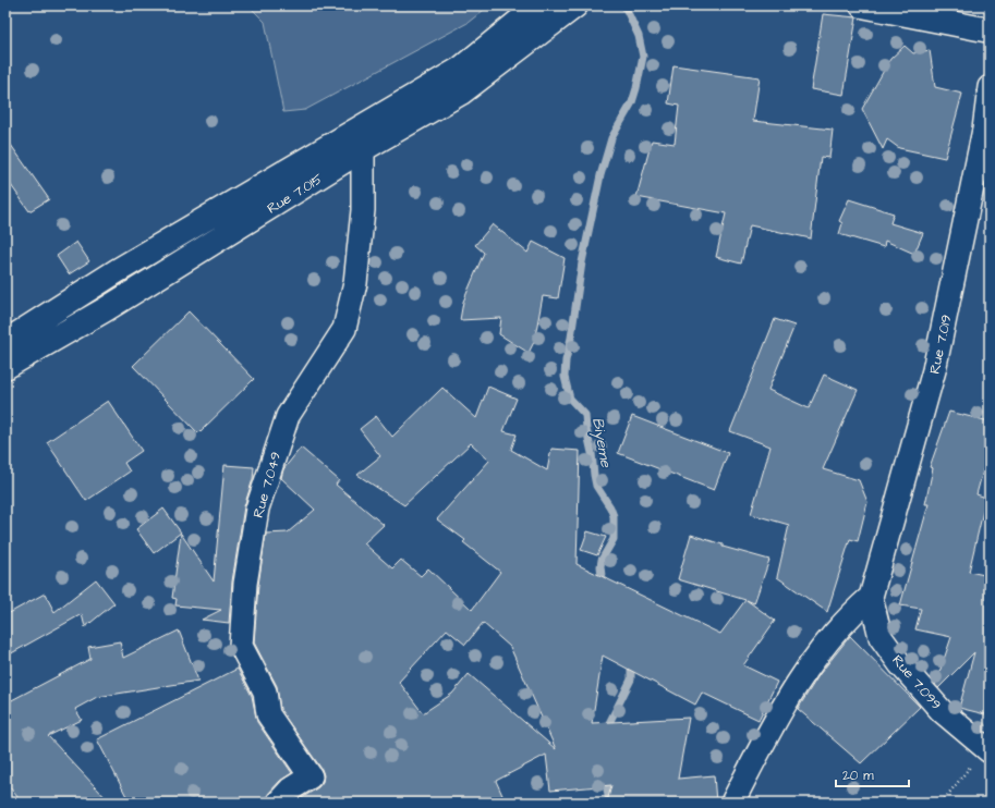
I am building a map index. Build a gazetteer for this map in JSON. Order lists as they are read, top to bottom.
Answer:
{
  "streets": {
    "main road": ["Rue 7.015"],
    "street": ["Rue 7.019", "Rue 7.049", "Rue 7.099"]
  },
  "crossings": [
    ["Rue 7.015", "Rue 7.049"],
    ["Rue 7.019", "Rue 7.099"]
  ],
  "water": ["Biyeme"],
  "scale_bar": "20 m"
}
